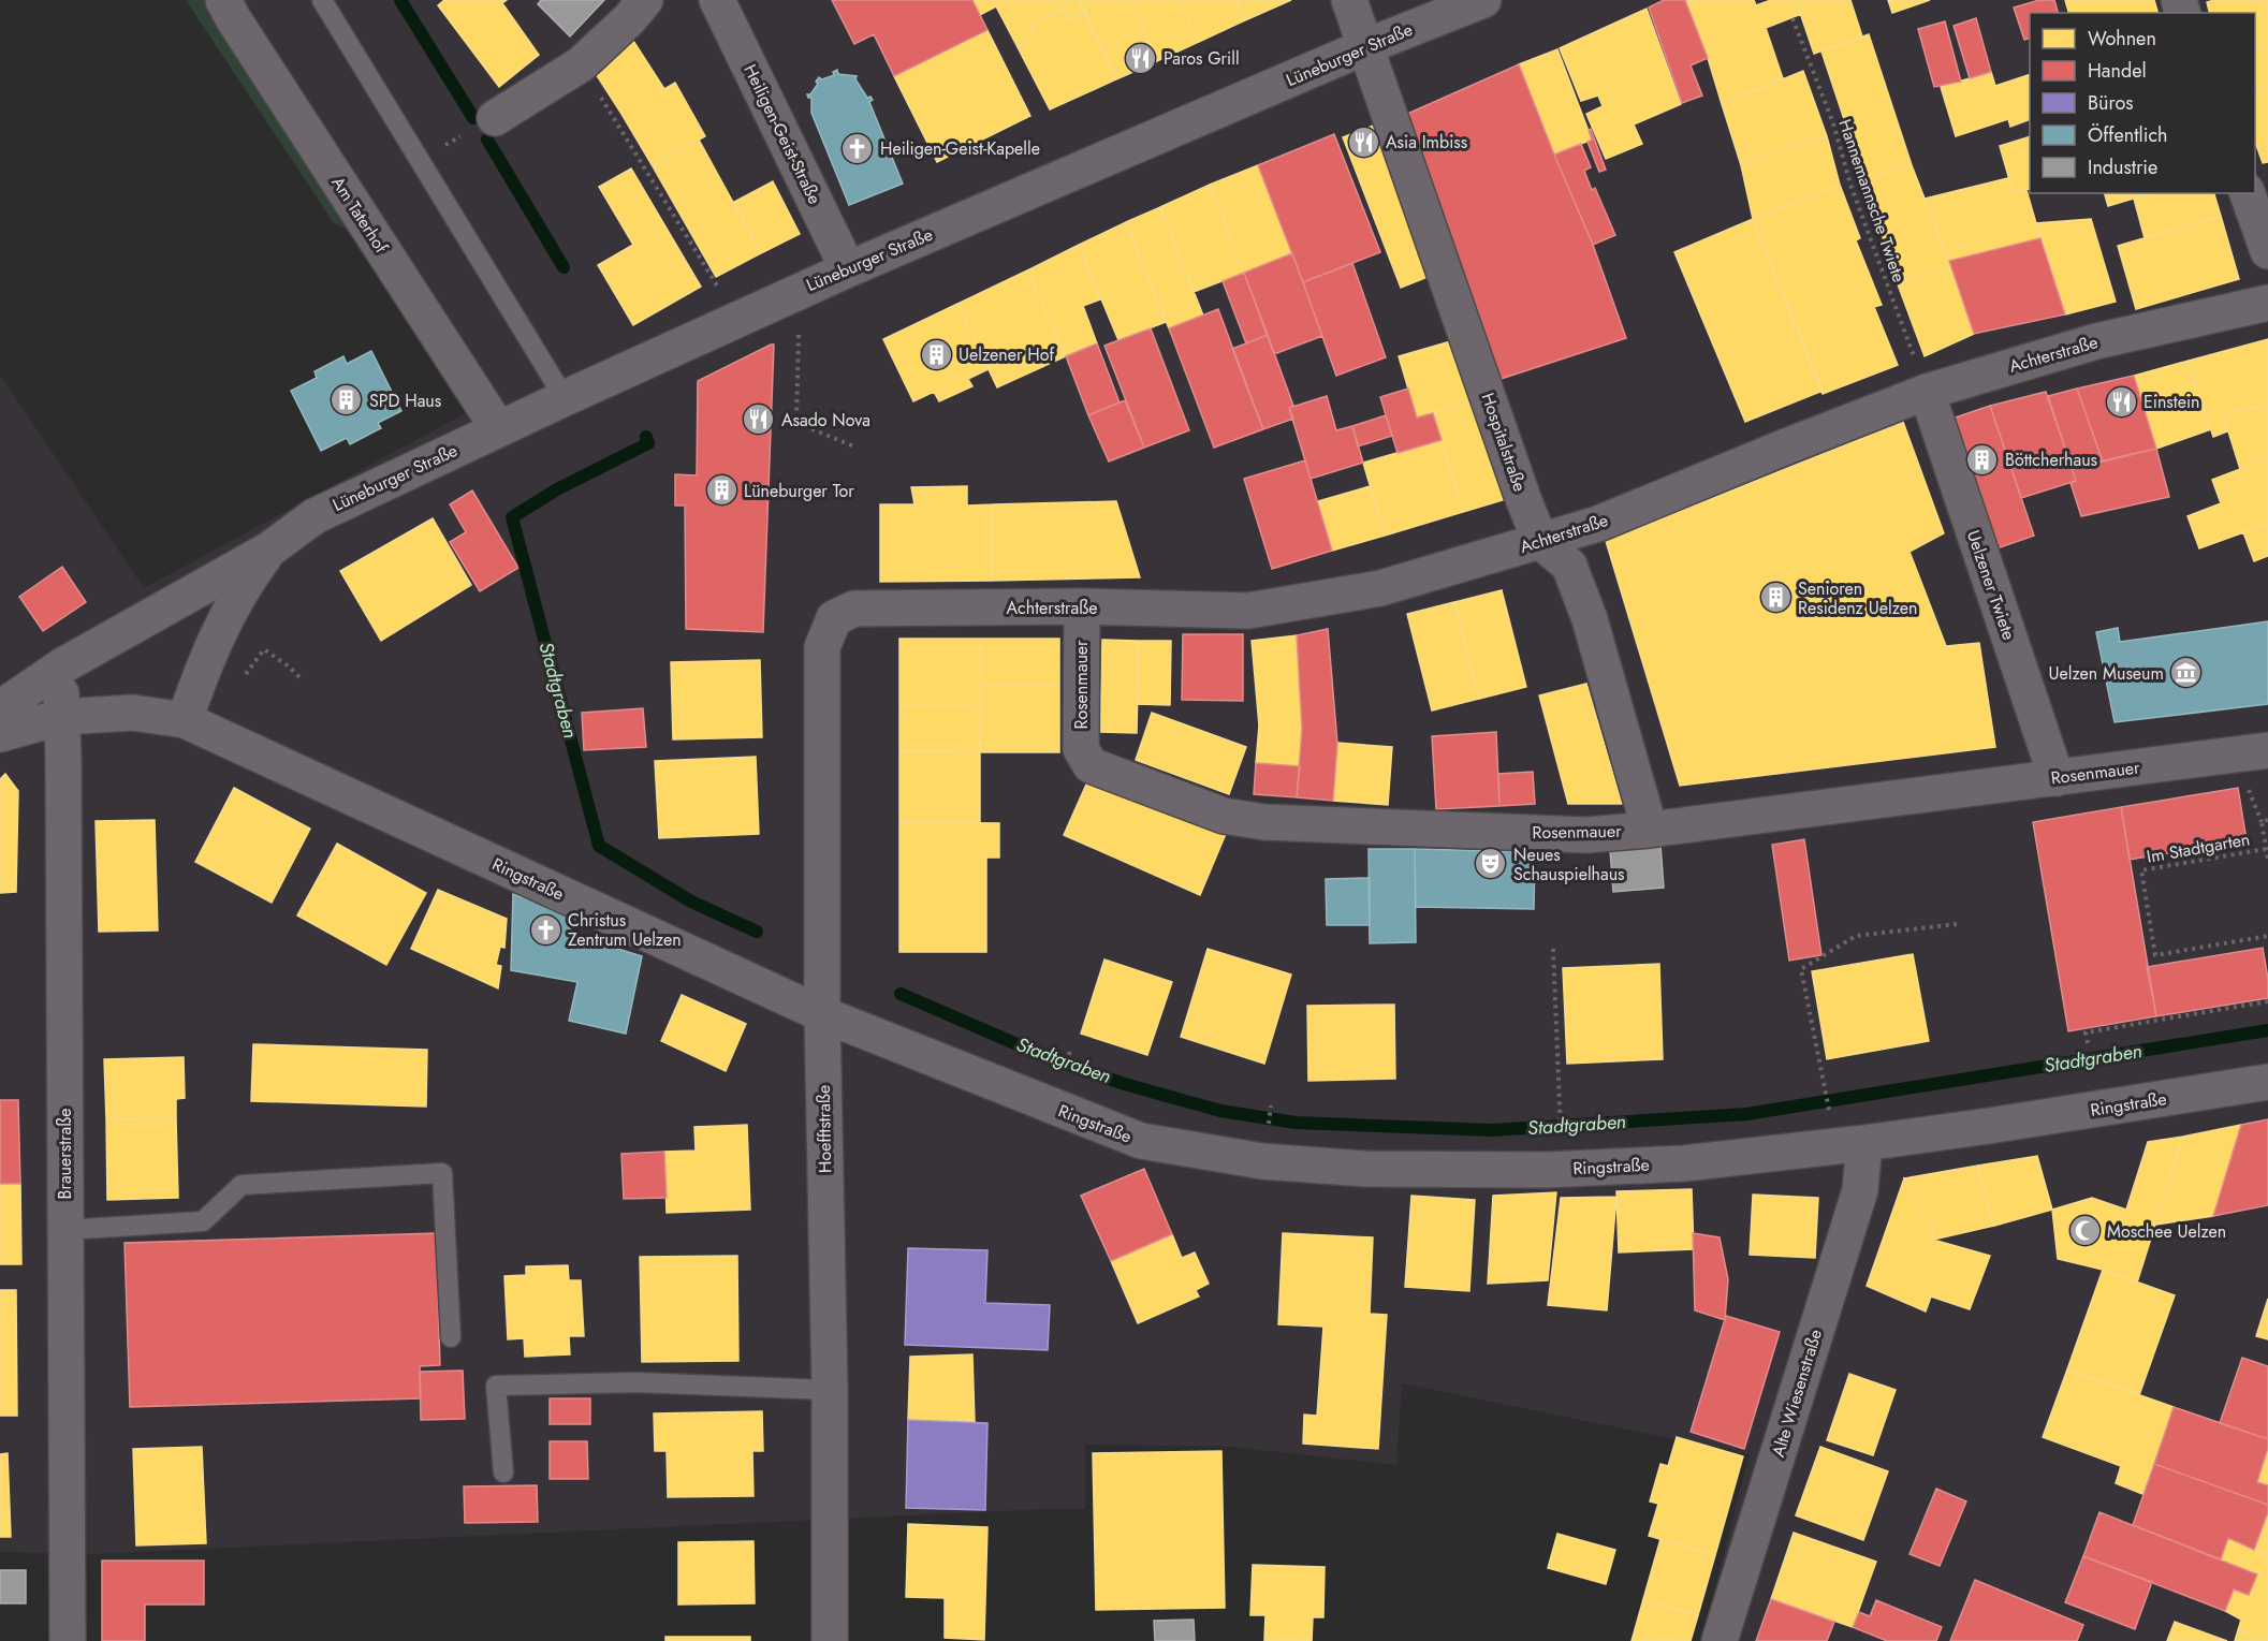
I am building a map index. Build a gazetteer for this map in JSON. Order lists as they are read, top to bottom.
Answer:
{
  "streets": {
    "street": [
      "Lüneburger Straße",
      "Heiligen-Geist-Straße",
      "Am Taterhof",
      "Achterstraße",
      "Hospitalstraße",
      "Uelzener Twiete",
      "Rosenmauer",
      "Ringstraße",
      "Hoefftstraße",
      "Brauerstraße",
      "Alte Wiesenstraße"
    ],
    "path": ["Hannemannsche Twiete", "Im Stadtgarten"]
  },
  "crossings": [
    ["Lüneburger Straße", "Heiligen-Geist-Straße"],
    ["Lüneburger Straße", "Am Taterhof"],
    ["Lüneburger Straße", "Hospitalstraße"],
    ["Lüneburger Straße", "Ringstraße"],
    ["Lüneburger Straße", "Brauerstraße"],
    ["Hannemannsche Twiete", "Achterstraße"],
    ["Hannemannsche Twiete", "Uelzener Twiete"],
    ["Achterstraße", "Hospitalstraße"],
    ["Achterstraße", "Uelzener Twiete"],
    ["Achterstraße", "Rosenmauer"],
    ["Achterstraße", "Hoefftstraße"],
    ["Hospitalstraße", "Rosenmauer"],
    ["Uelzener Twiete", "Rosenmauer"],
    ["Ringstraße", "Hoefftstraße"],
    ["Ringstraße", "Brauerstraße"],
    ["Ringstraße", "Alte Wiesenstraße"]
  ],
  "water": ["Stadtgraben"],
  "places": {
    "restaurant": [
      "Paros Grill",
      "Asia Imbiss",
      "Einstein",
      "Asado Nova"
    ],
    "church": ["Heiligen-Geist-Kapelle", "Christus Zentrum Uelzen"],
    "building": [
      "Uelzener Hof",
      "SPD Haus",
      "Böttcherhaus",
      "Lüneburger Tor",
      "Senioren Residenz Uelzen"
    ],
    "museum": ["Uelzen Museum"],
    "theatre": ["Neues Schauspielhaus"],
    "mosque": ["Moschee Uelzen"]
  },
  "legend": [
    "Wohnen",
    "Handel",
    "Büros",
    "Öffentlich",
    "Industrie"
  ]
}
